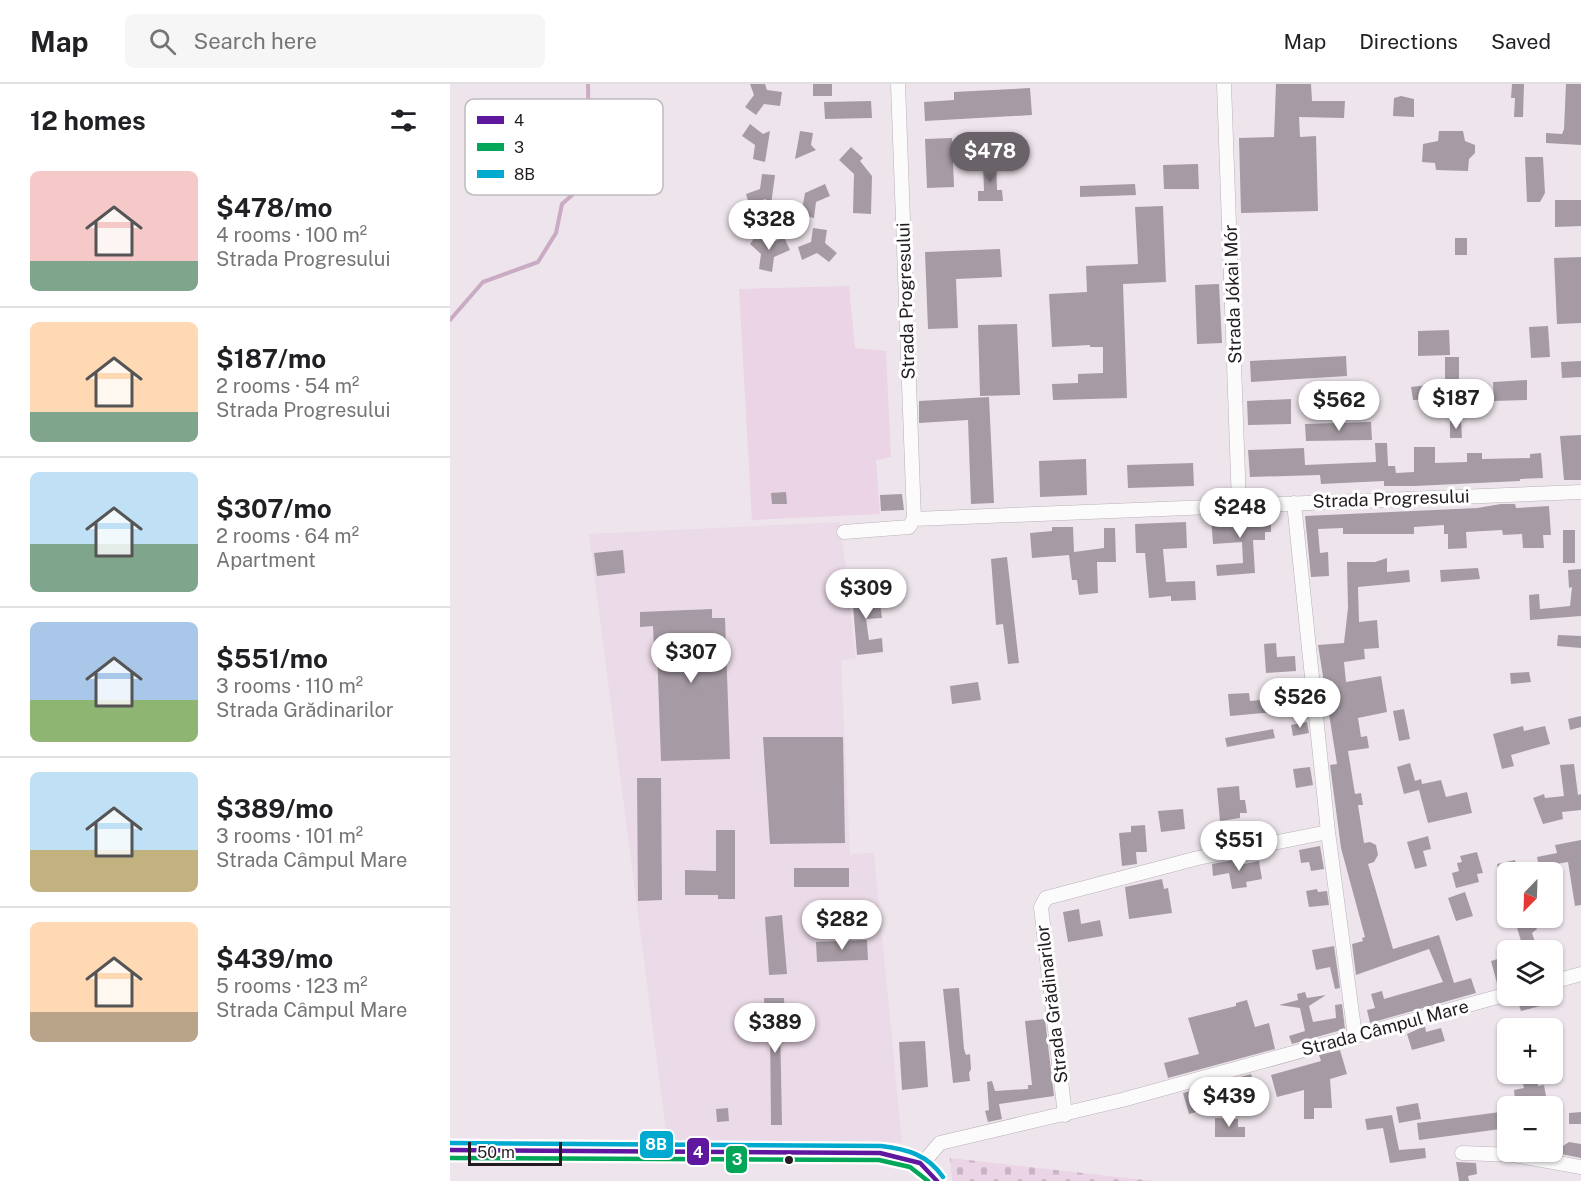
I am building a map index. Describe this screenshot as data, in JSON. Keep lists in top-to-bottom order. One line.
{"streets":{"street":["Strada Jókai Mór","Strada Progresului","Strada Grădinarilor","Strada Câmpul Mare"]},"crossings":[["Strada Jókai Mór","Strada Progresului"],["Strada Grădinarilor","Strada Câmpul Mare"]],"lines":["transit line 8B","transit line 4","transit line 3"],"legend":["4","3","8B"],"scale_bar":"50 m","north":"bottom left","page":{"header":"Map","search":"Search here","nav":["Map","Directions","Saved"],"heading":"12 homes","price":["$478","$328","$187","$562","$248","$309","$307","$526","$551","$282","$389","$439"],"list":[{"name":"$478/mo","note":"4 rooms · 100 m² · Strada Progresului"},{"name":"$187/mo","note":"2 rooms · 54 m² · Strada Progresului"},{"name":"$307/mo","note":"2 rooms · 64 m² · Apartment"},{"name":"$551/mo","note":"3 rooms · 110 m² · Strada Grădinarilor"},{"name":"$389/mo","note":"3 rooms · 101 m² · Strada Câmpul Mare"},{"name":"$439/mo","note":"5 rooms · 123 m² · Strada Câmpul Mare"}],"map_buttons":["+","−"],"scale":"50 m"}}
